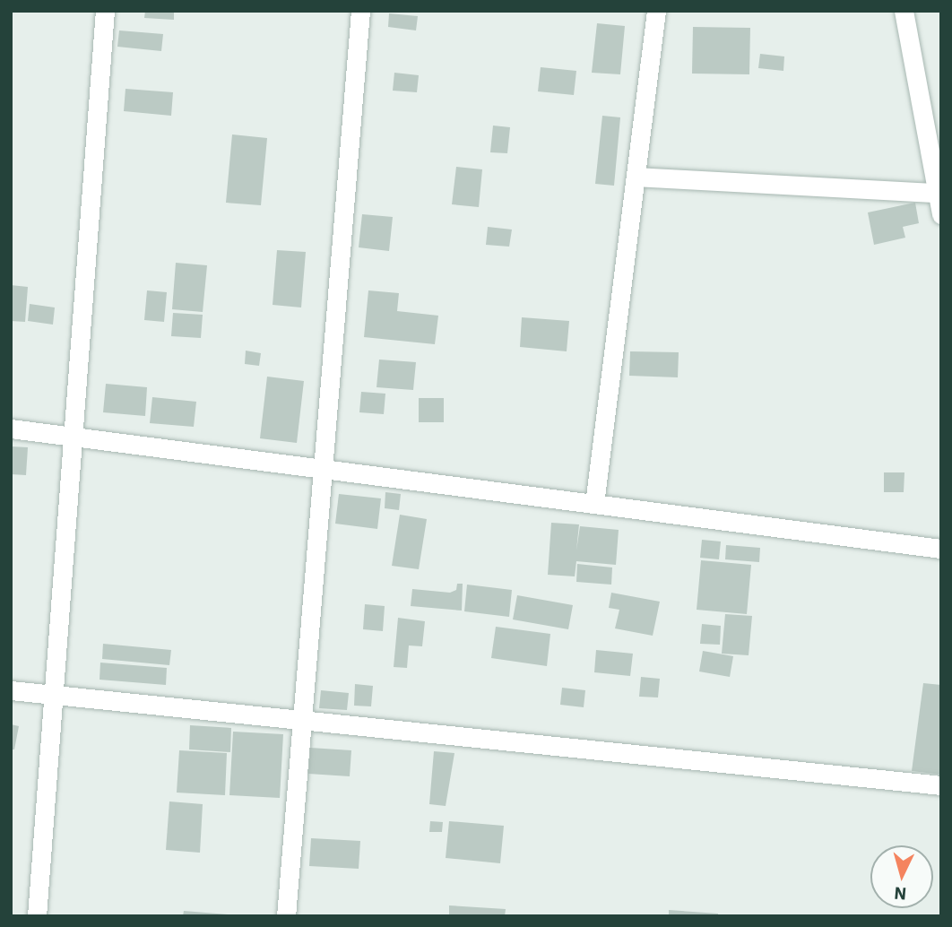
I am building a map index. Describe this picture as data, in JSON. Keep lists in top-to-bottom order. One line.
{"north":"bottom"}
